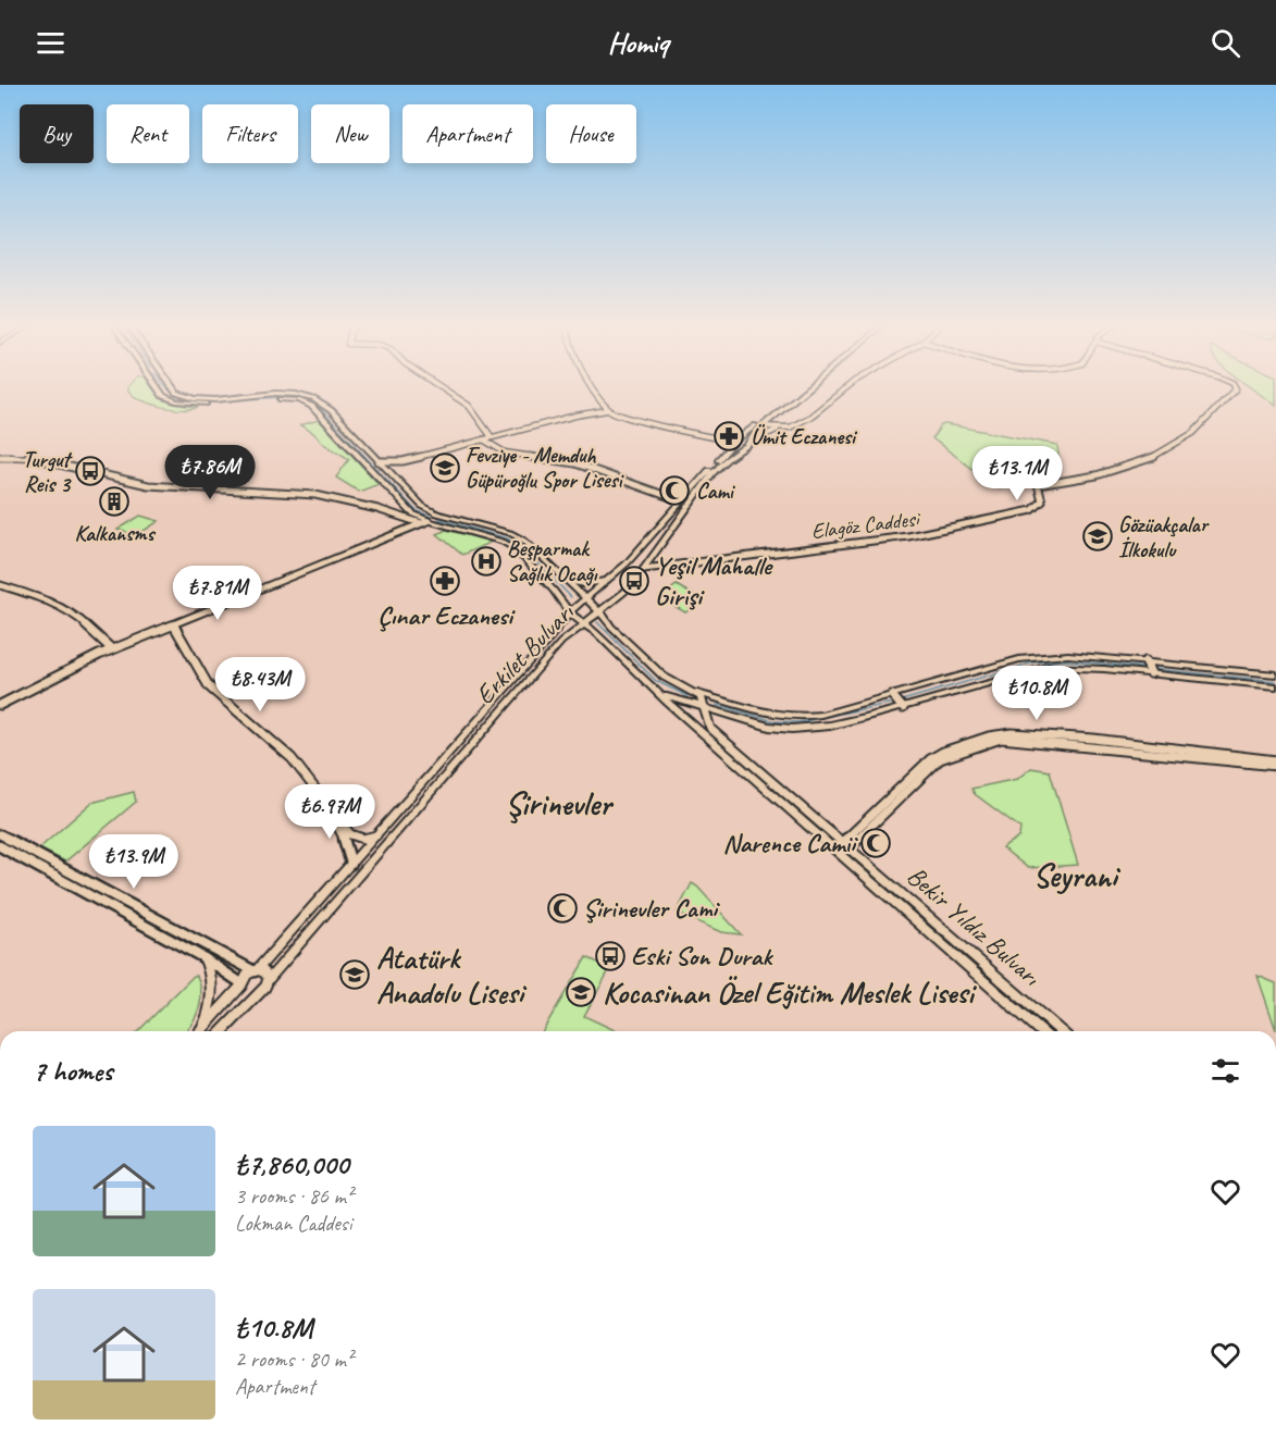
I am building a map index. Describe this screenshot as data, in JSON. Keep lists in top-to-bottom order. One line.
{"streets":{"main road":["Erkilet Bulvarı","Bekir Yıldız Bulvarı"],"street":["Elagöz Caddesi"]},"crossings":[["Elagöz Caddesi","Erkilet Bulvarı"],["Erkilet Bulvarı","Bekir Yıldız Bulvarı"]],"districts":["Şirinevler","Seyrani"],"places":{"pharmacy":["Ümit Eczanesi","Çınar Eczanesi"],"school or university":["Fevziye - Memduh Güpüroğlu Spor Lisesi","Gözüakçalar İlkokulu","Atatürk Anadolu Lisesi","Kocasinan Özel Eğitim Meslek Lisesi"],"bus stop":["Turgut Reis 3","Yeşil Mahalle Girişi","Eski Son Durak"],"mosque":["Cami","Narence Camii","Şirinevler Cami"],"building":["Kalkansms"],"hospital":["Beşparmak Sağlık Ocağı"]},"page":{"header":"Homiq","chip":["Buy","Rent","Filters","New","Apartment","House"],"price":["₺7.86M","₺13.1M","₺7.81M","₺8.43M","₺10.8M","₺6.97M","₺13.9M"],"heading":"7 homes","list":[{"name":"₺7,860,000","note":"3 rooms · 86 m² · Lokman Caddesi"},{"name":"₺10.8M","note":"2 rooms · 80 m² · Apartment"}]}}
